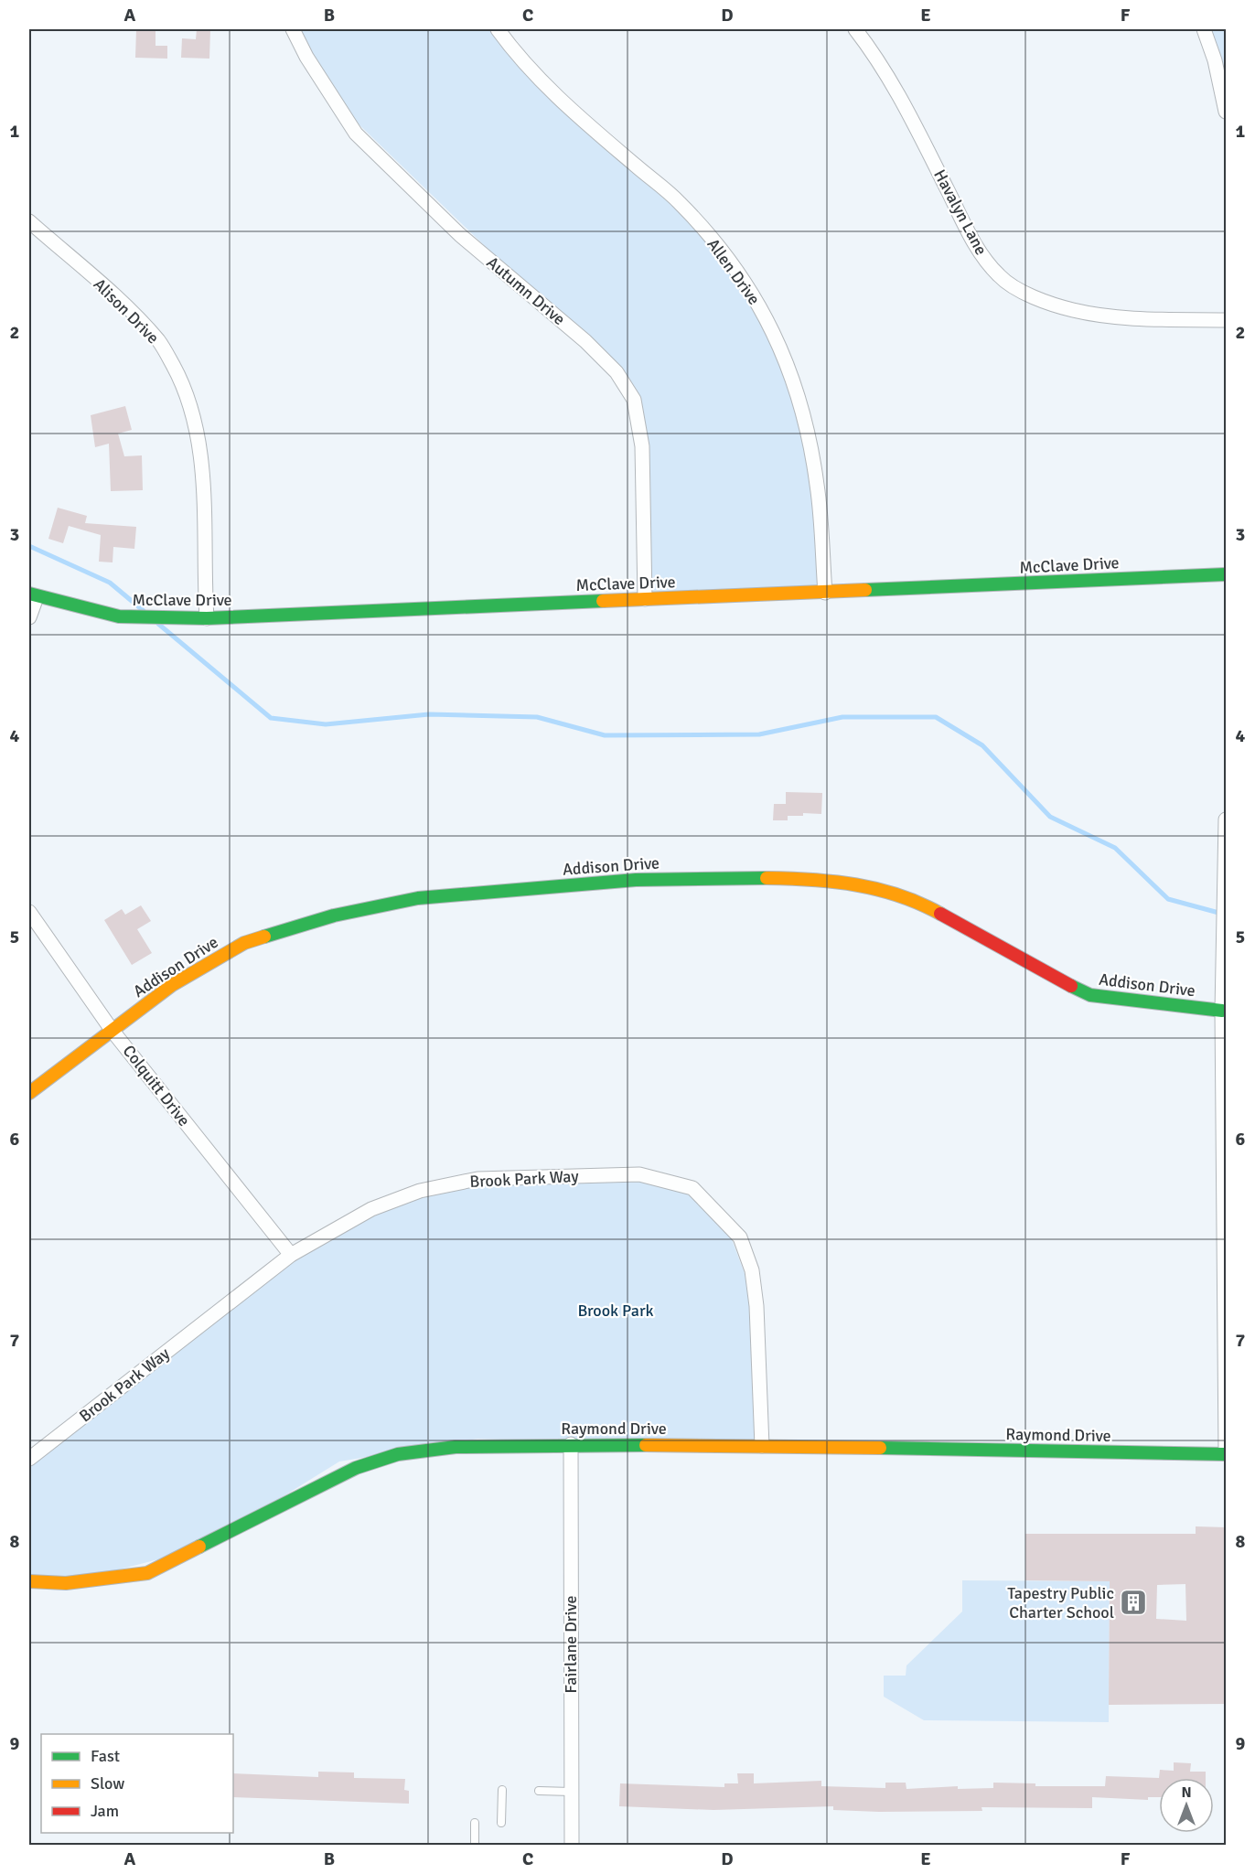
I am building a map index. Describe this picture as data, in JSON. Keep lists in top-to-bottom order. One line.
{"streets":{"street":["Havalyn Lane","Allen Drive","Autumn Drive","Alison Drive","McClave Drive","Addison Drive","Colquitt Drive","Brook Park Way","Raymond Drive","Fairlane Drive"]},"crossings":[["Allen Drive","McClave Drive"],["Autumn Drive","McClave Drive"],["Alison Drive","McClave Drive"],["Addison Drive","Colquitt Drive"],["Colquitt Drive","Brook Park Way"],["Brook Park Way","Raymond Drive"],["Raymond Drive","Fairlane Drive"]],"parks":["Brook Park"],"places":{"building":["Tapestry Public Charter School"]},"legend":["Fast","Slow","Jam"],"north":"top","grid":{"columns":["A","B","C","D","E","F"],"rows":["1","2","3","4","5","6","7","8","9"]}}
